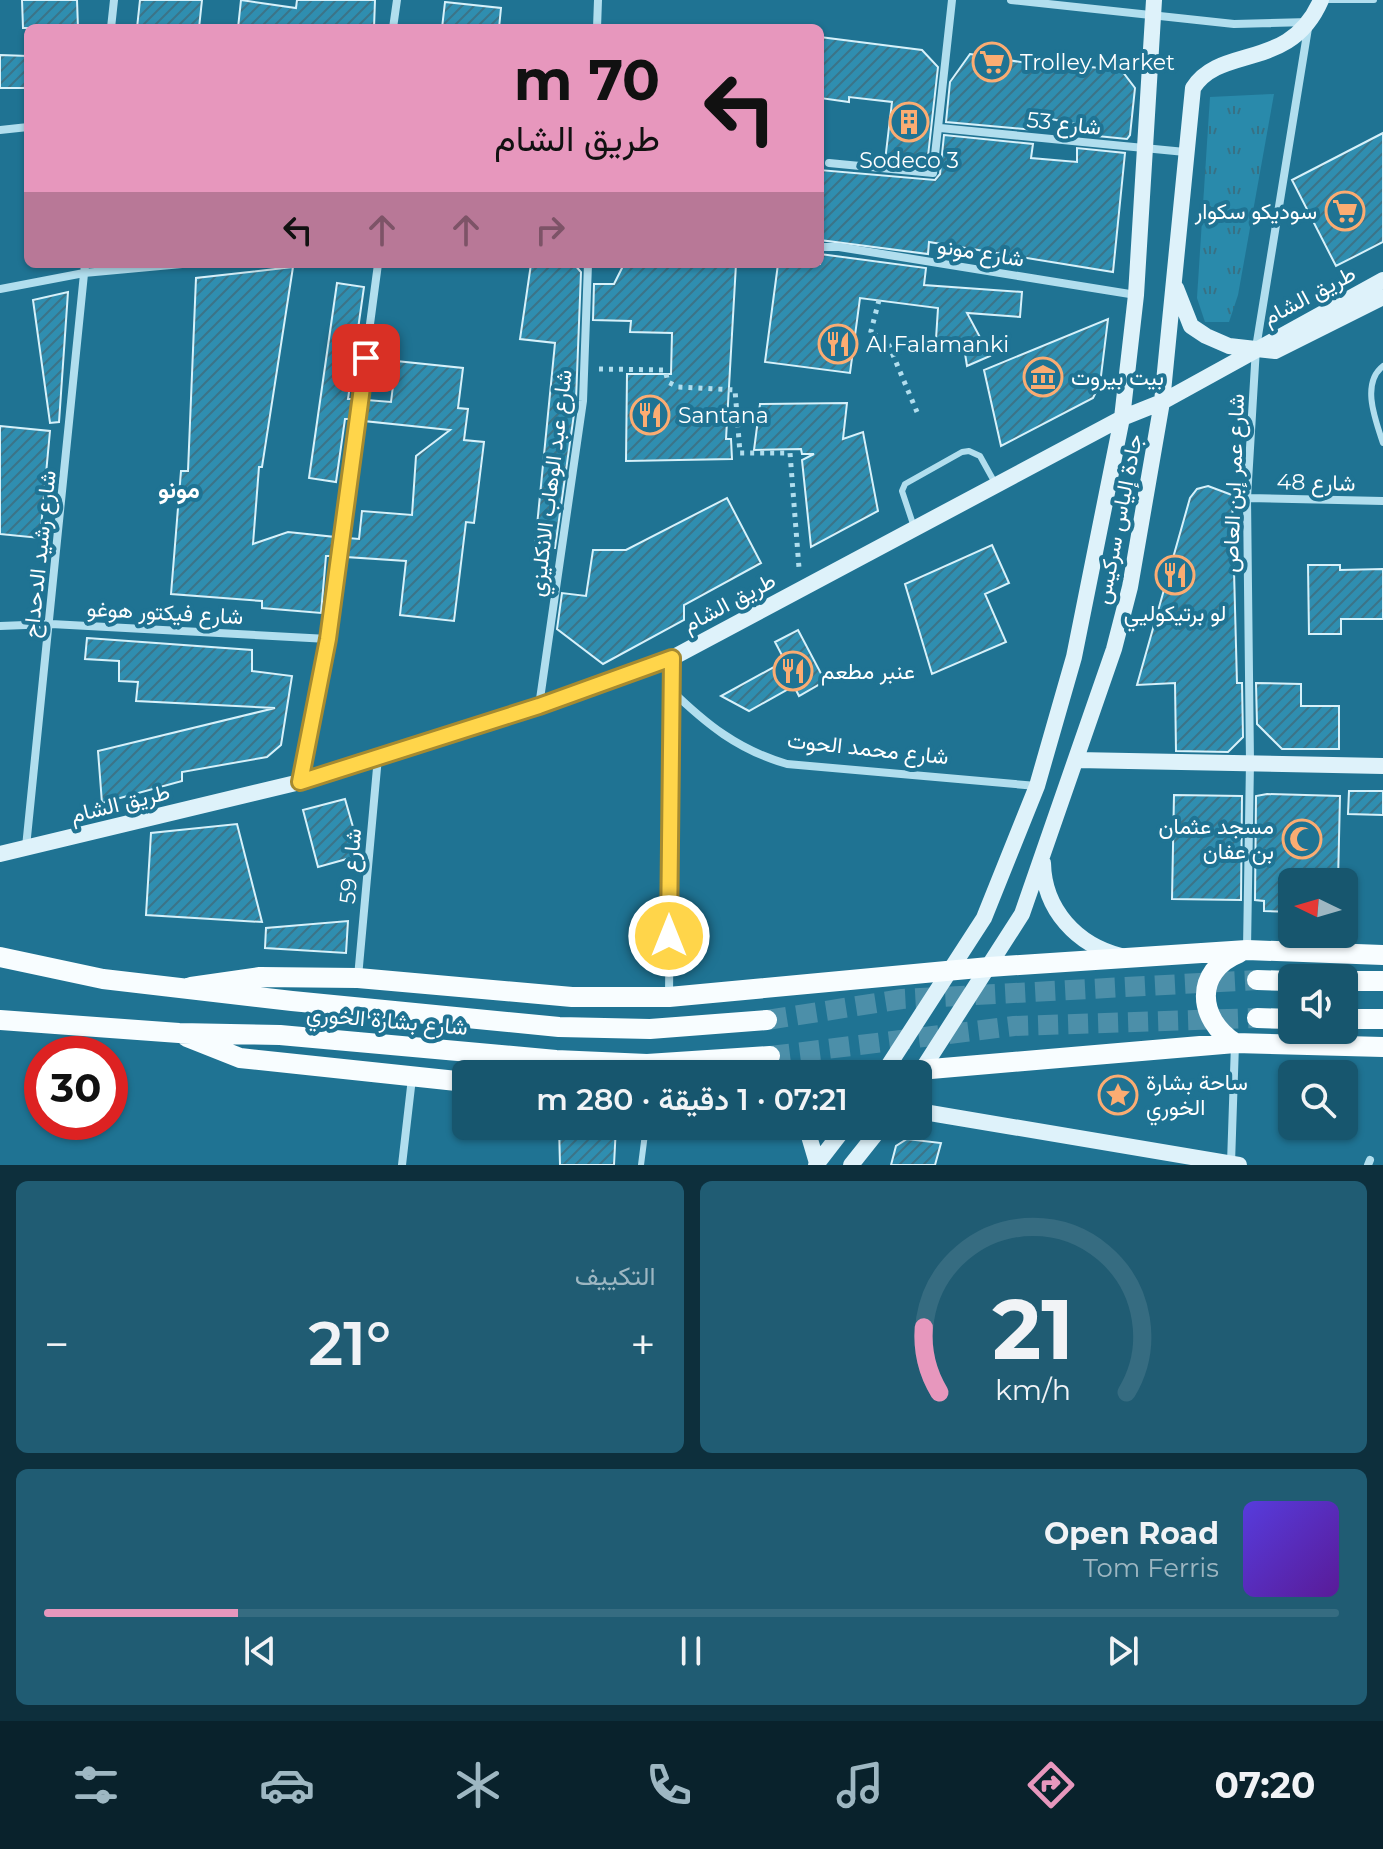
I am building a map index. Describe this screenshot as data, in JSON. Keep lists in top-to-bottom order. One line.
{"streets":{"main road":["طريق الشام","جادة إلياس سركيس","شارع بشارة الخوري"],"street":["شارع 53","شارع مونو","شارع 48","شارع عبد الوهاب الانكليزي","شارع عمر إبن العاص","شارع رشيد الدحداح","شارع فيكتور هوغو","شارع محمد الحوت","شارع 59"]},"crossings":[["شارع 53","جادة إلياس سركيس"],["شارع مونو","جادة إلياس سركيس"],["طريق الشام","شارع عبد الوهاب الانكليزي"],["طريق الشام","شارع عمر إبن العاص"],["طريق الشام","جادة إلياس سركيس"],["طريق الشام","شارع رشيد الدحداح"],["طريق الشام","شارع 59"],["شارع 48","شارع عمر إبن العاص"],["شارع عمر إبن العاص","جادة إلياس سركيس"],["جادة إلياس سركيس","شارع محمد الحوت"],["شارع رشيد الدحداح","شارع فيكتور هوغو"]],"districts":["مونو"],"places":{"supermarket":["Trolley Market","سوديكو سكوار"],"building":["Sodeco 3"],"restaurant":["Al Falamanki","Santana","لو برتيكوليي","عنبر مطعم"],"museum":["بيت بيروت"],"mosque":["مسجد عثمان بن عفان"],"place":["ساحة بشارة الخوري"]},"north":"left","page":{"turn":["70 m","طريق الشام"],"limit":"30","trip":"07:21 · 1 دقيقة · 280 m","tile":"التكييف","heat":["−","21°","+"],"song":["Open Road","Tom Ferris"],"tabs":"07:20","gauge":["21","km/h"]}}
